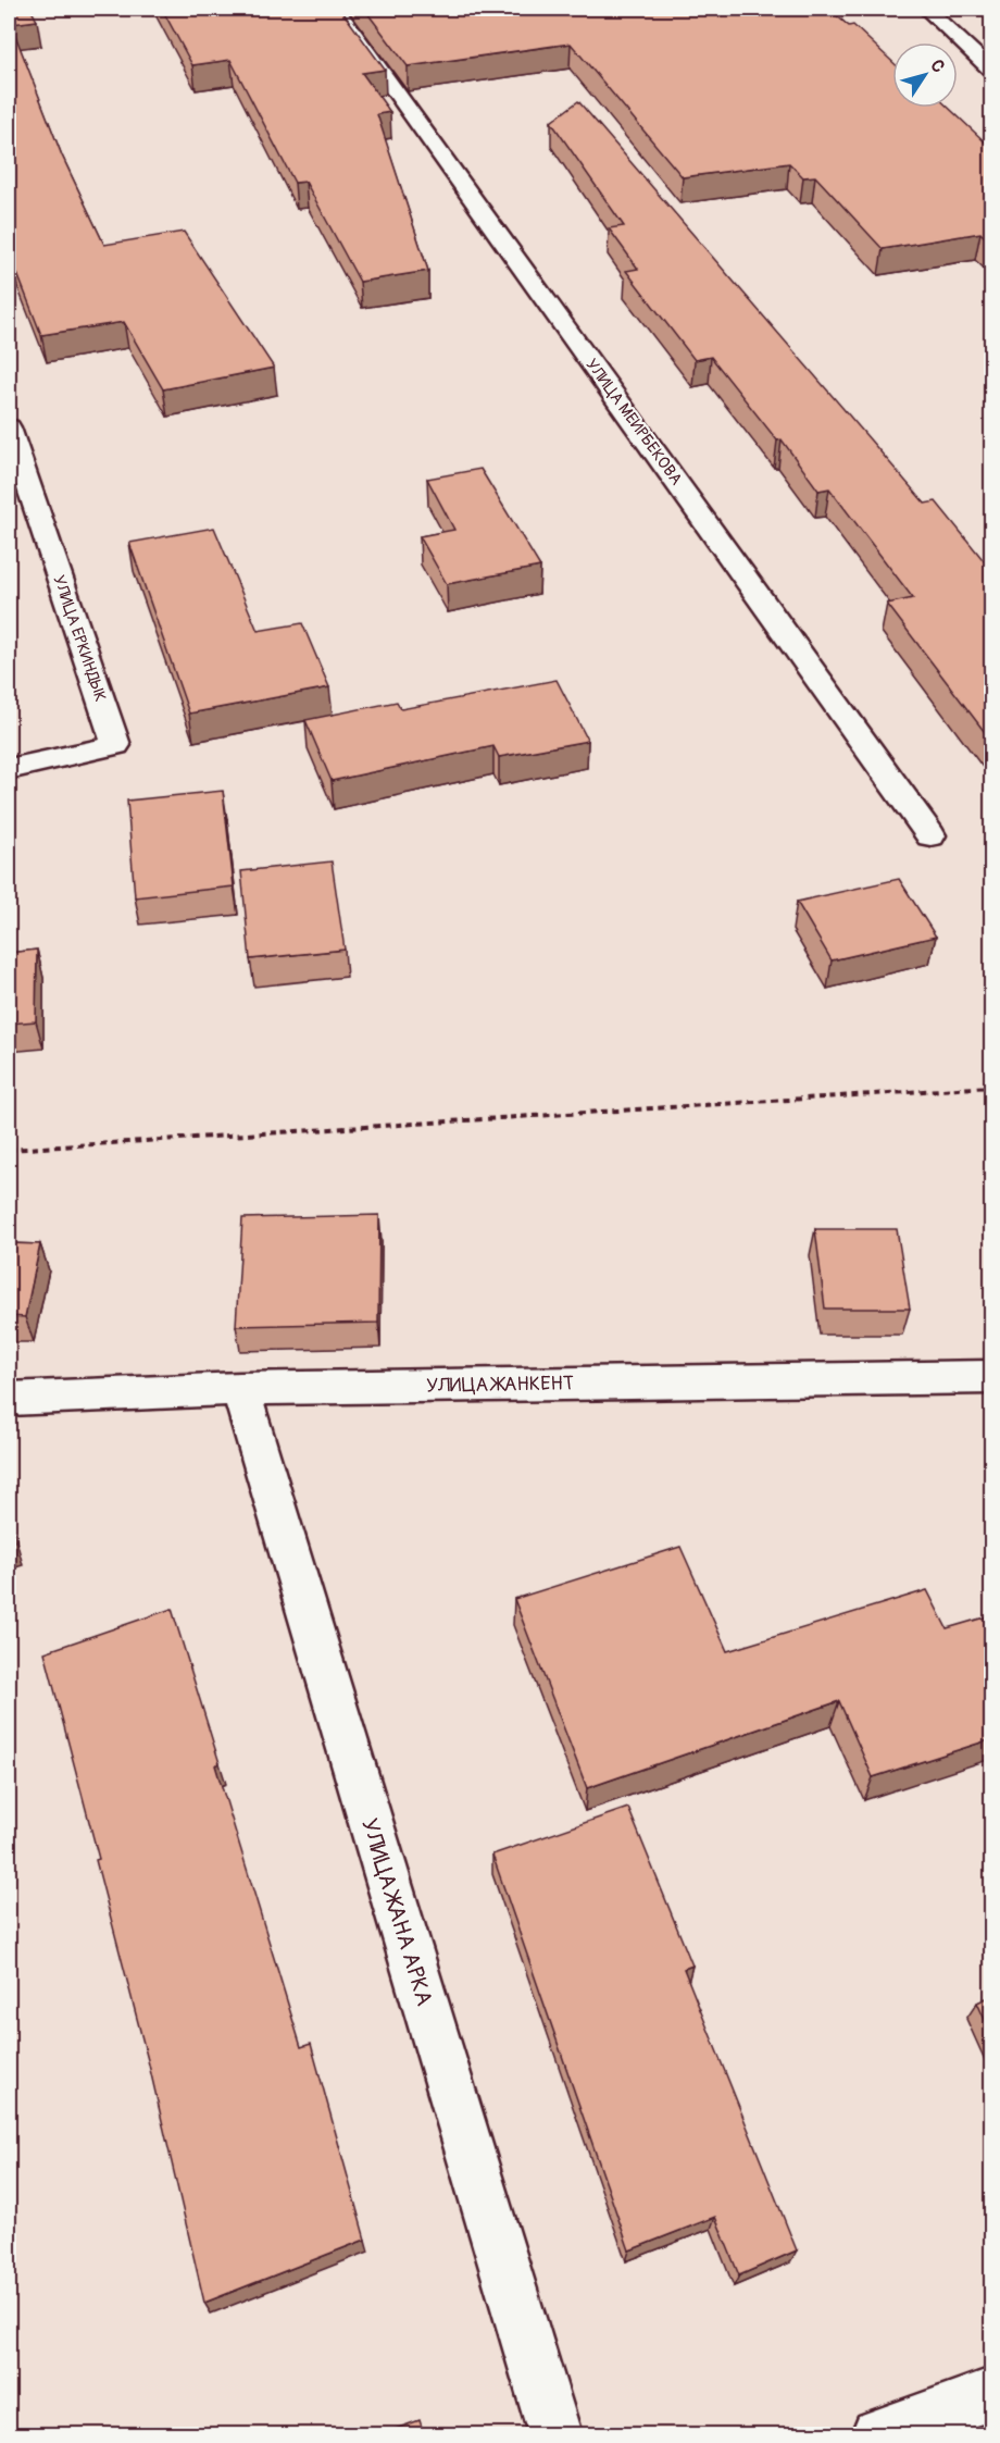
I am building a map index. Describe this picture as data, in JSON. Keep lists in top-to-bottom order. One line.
{"streets":{"street":["УЛИЦА МЕИРБЕКОВА","УЛИЦА ЕРКИНДЫК","УЛИЦА ЖАНКЕНТ","УЛИЦА ЖАНА АРКА"]},"crossings":[["УЛИЦА ЖАНКЕНТ","УЛИЦА ЖАНА АРКА"]],"north":"top right"}
